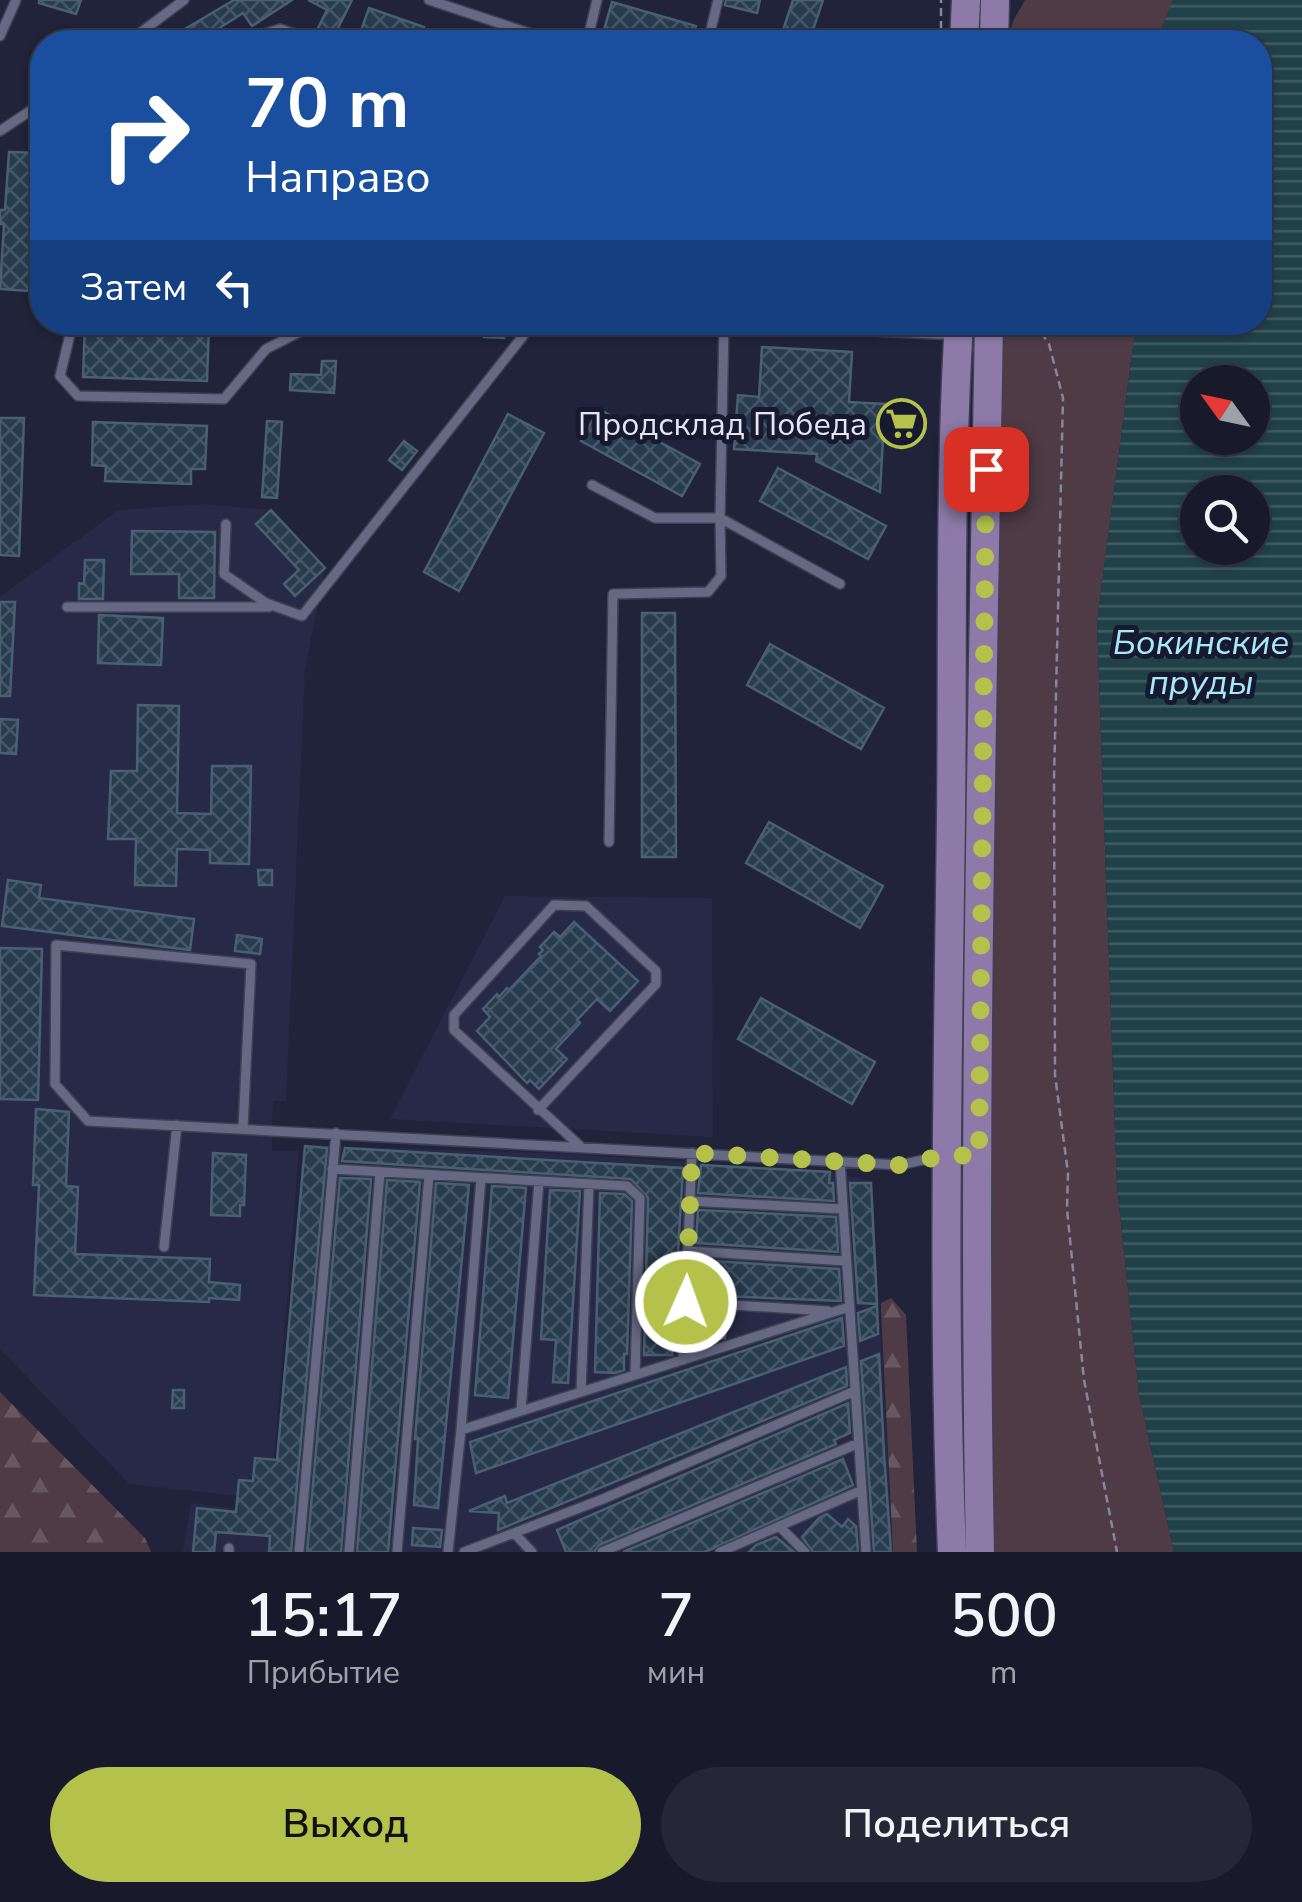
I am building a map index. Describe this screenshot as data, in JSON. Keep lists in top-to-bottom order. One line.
{"water":["Бокинские пруды"],"places":{"supermarket":["Продсклад Победа"]},"north":"top left","page":{"turn":["70 m","Направо"],"then":"Затем","eta":["15:17","Прибытие","7","мин","500","m"],"buttons":["Выход","Поделиться"]}}
